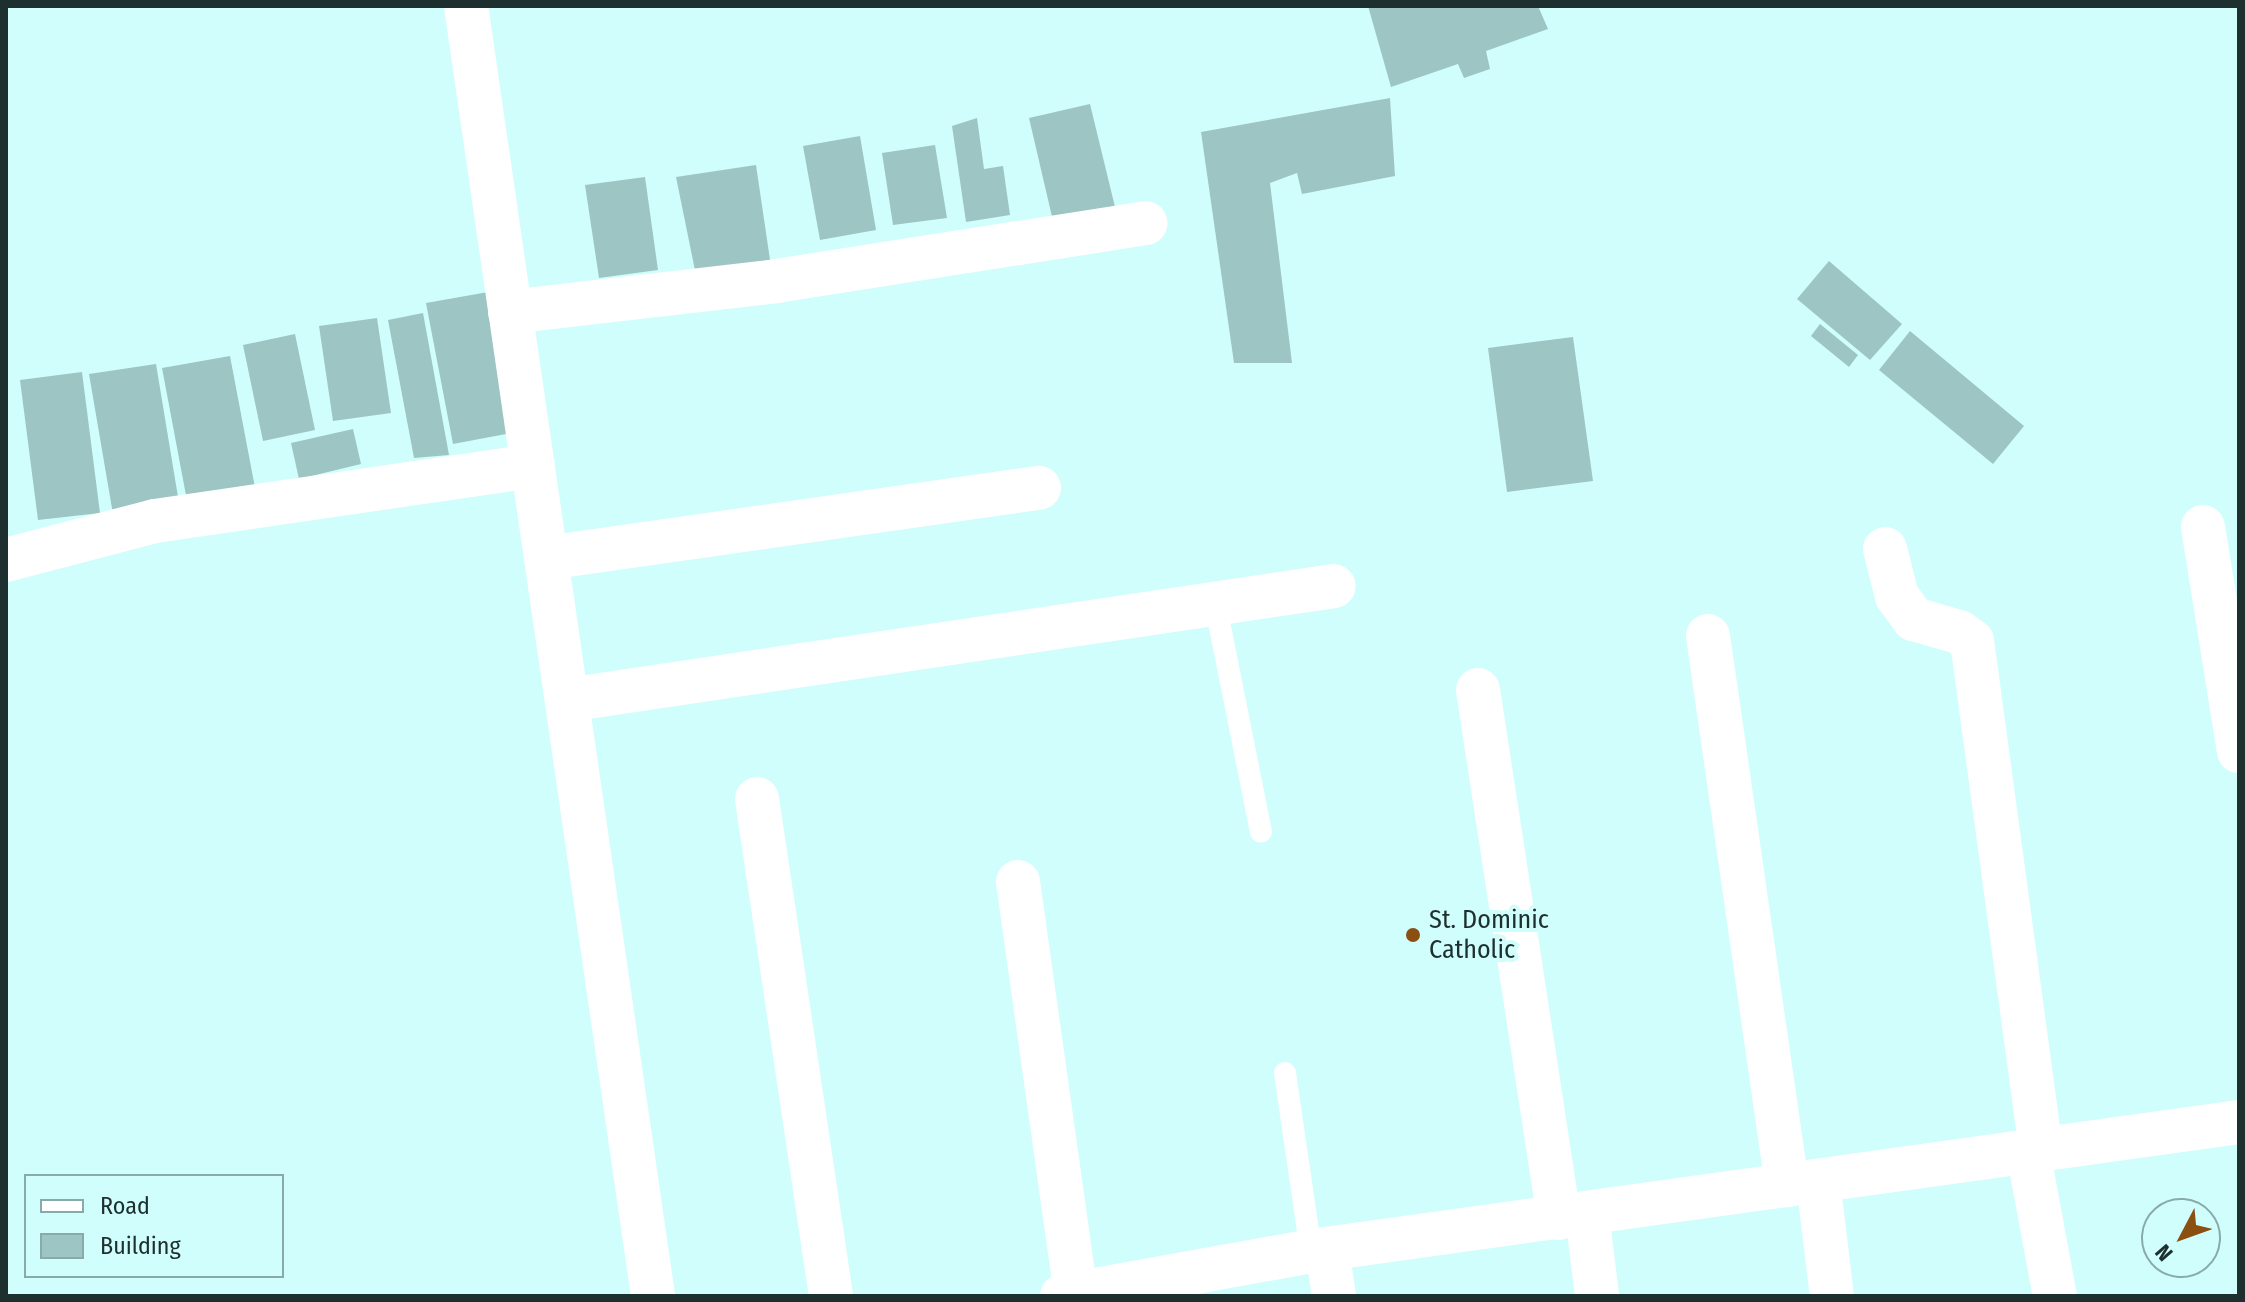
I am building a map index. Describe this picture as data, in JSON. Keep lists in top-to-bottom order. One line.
{"places":["St. Dominic Catholic"],"legend":["Road","Building"],"north":"bottom left"}
